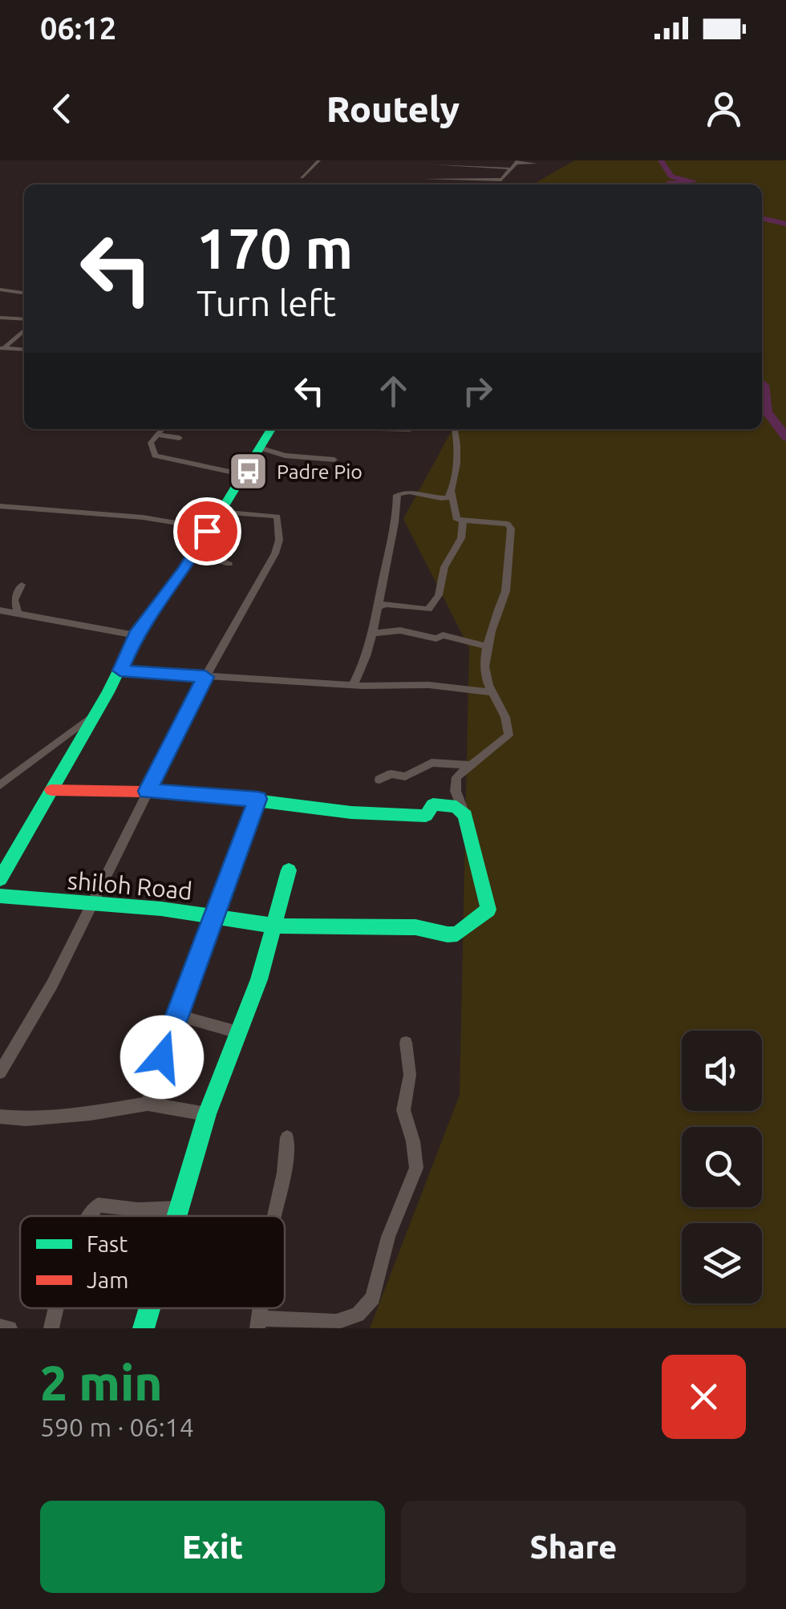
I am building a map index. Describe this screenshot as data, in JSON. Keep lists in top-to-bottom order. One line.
{"streets":{"street":["shiloh Road"]},"places":{"bus stop":["Padre Pio"]},"legend":["Fast","Jam"],"page":{"status":"06:12","header":"Routely","turn":["170 m","Turn left"],"heading":["2 min","590 m · 06:14"],"buttons":["Exit","Share"]}}
